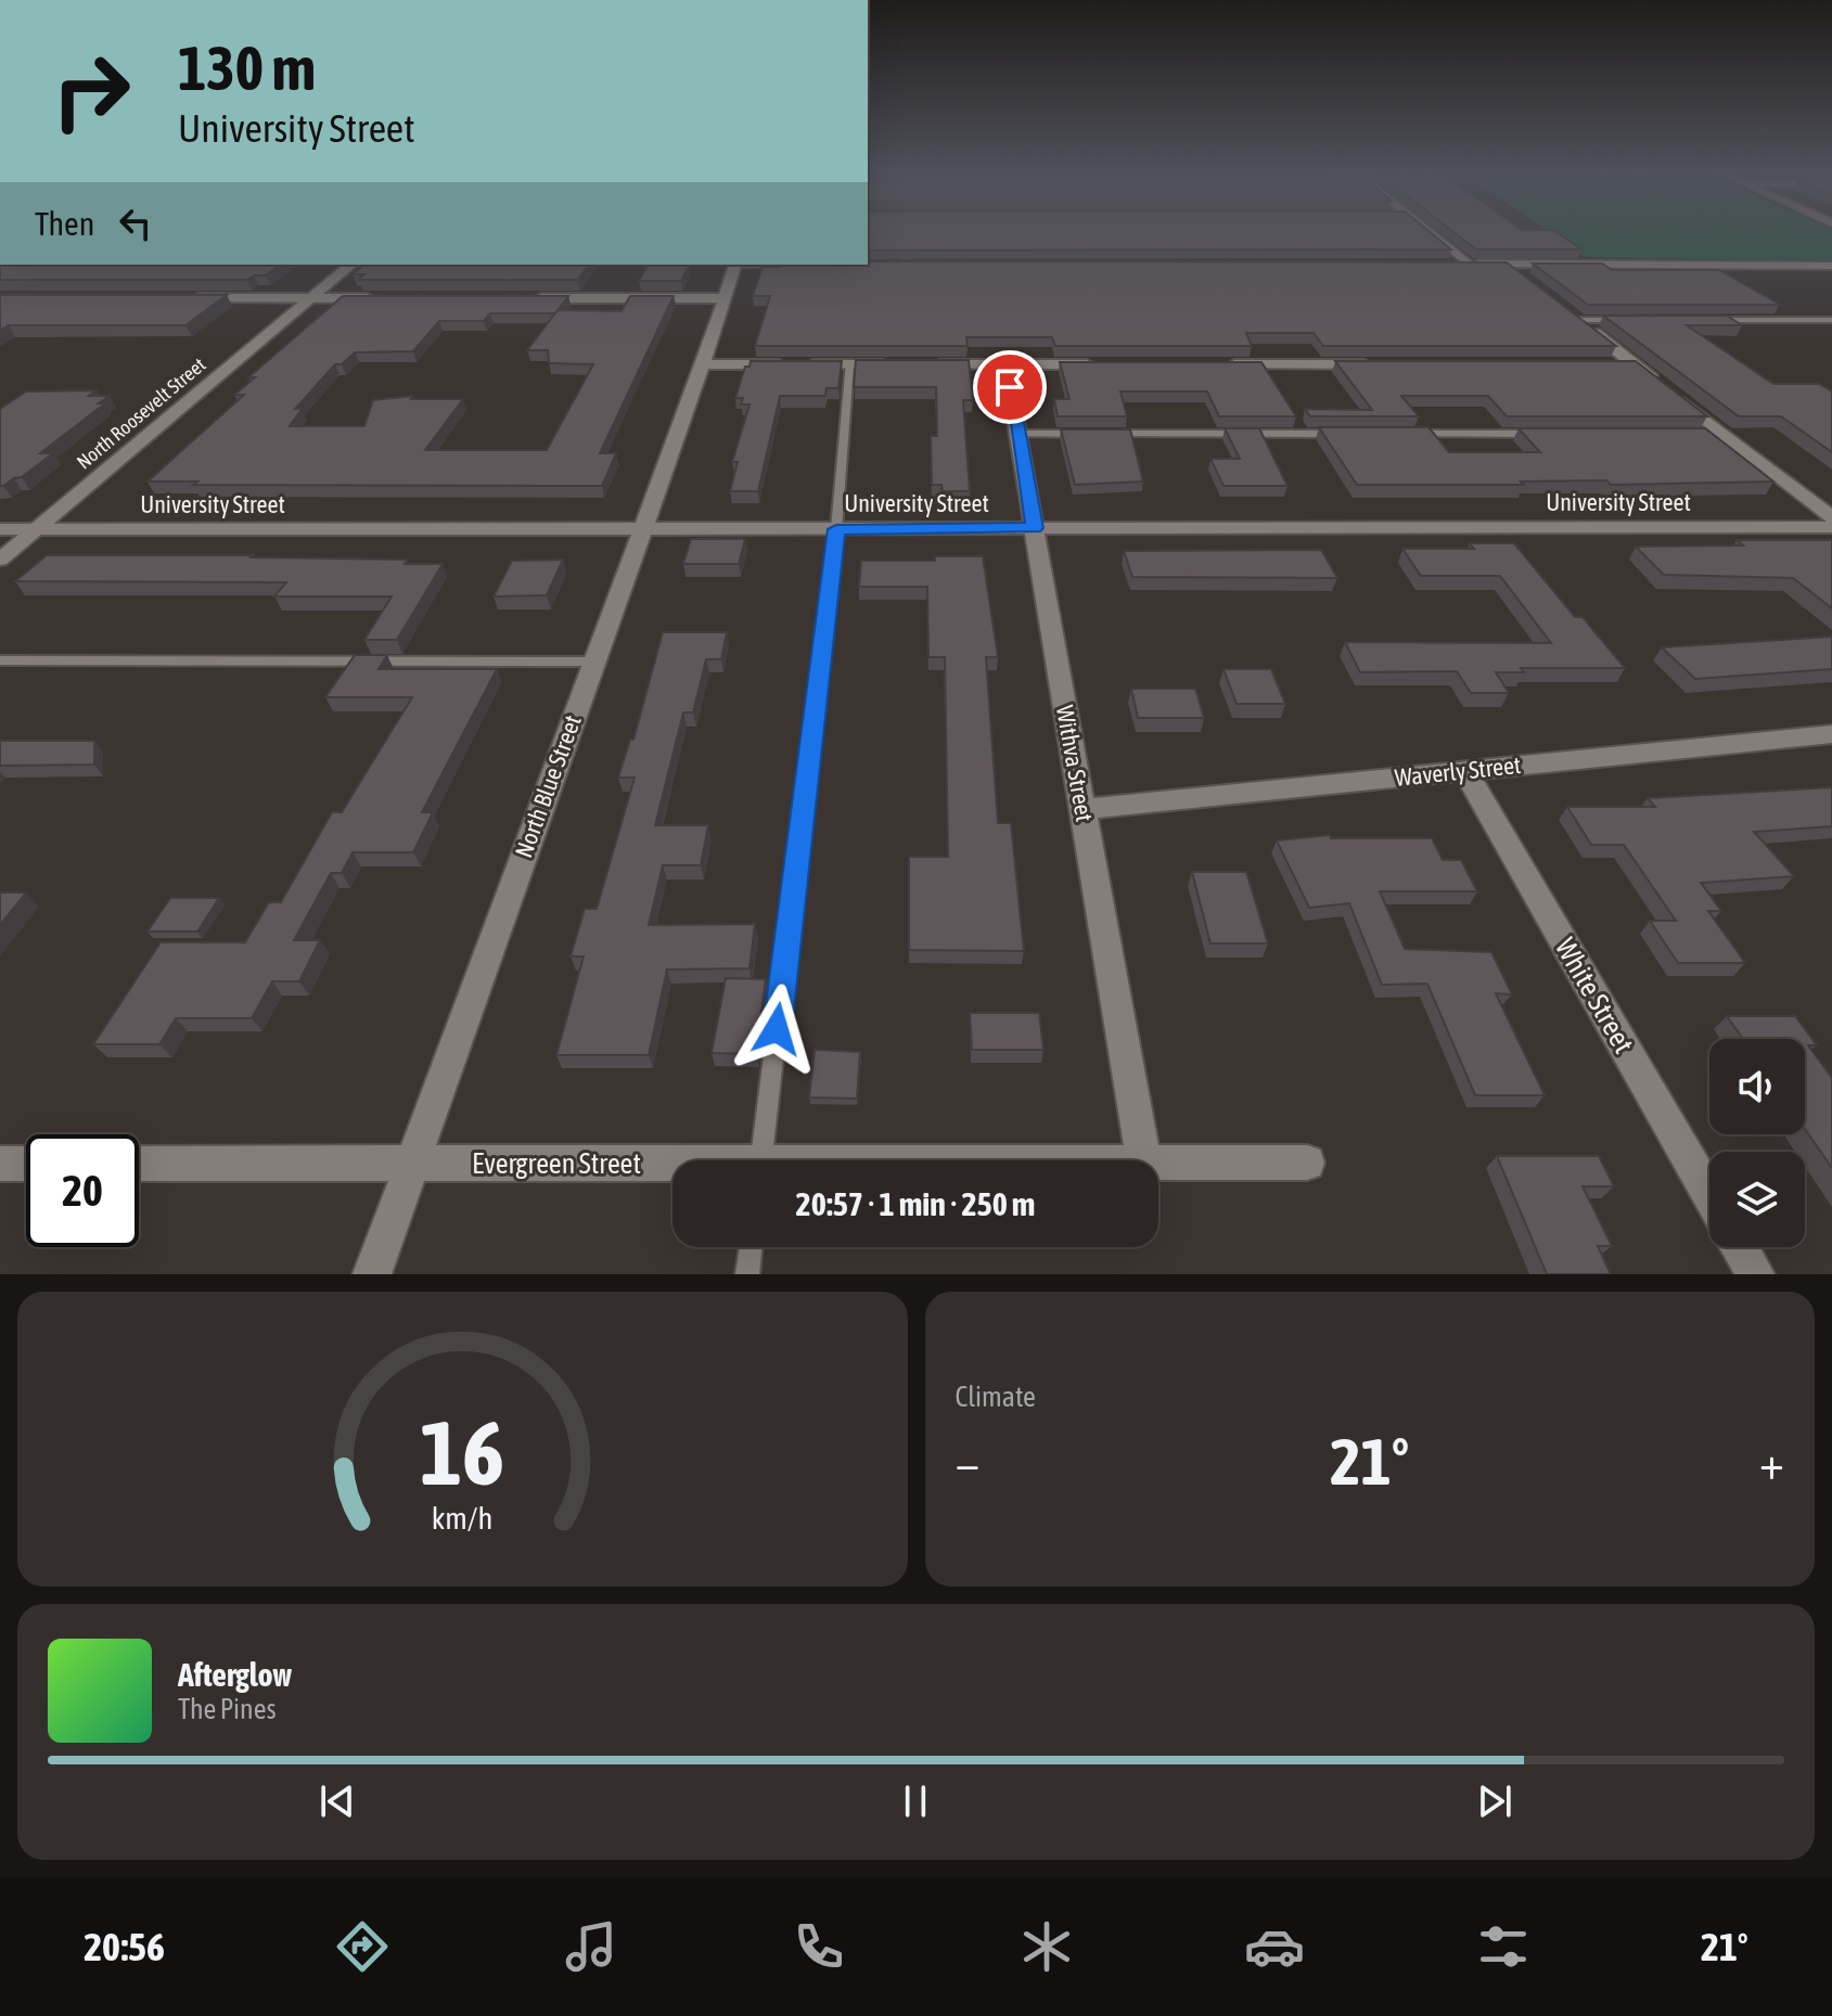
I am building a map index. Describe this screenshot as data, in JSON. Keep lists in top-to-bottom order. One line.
{"streets":{"street":["North Roosevelt Street","University Street","Withva Street","Waverly Street","North Blue Street","White Street","Evergreen Street"]},"crossings":[["North Roosevelt Street","University Street"],["University Street","Withva Street"],["University Street","North Blue Street"],["Withva Street","Waverly Street"],["Waverly Street","White Street"],["North Blue Street","Evergreen Street"]],"page":{"turn":["130 m","University Street"],"then":"Then","limit":"20","trip":"20:57 · 1 min · 250 m","tile":"Climate","heat":["−","21°","+"],"song":["Afterglow","The Pines"],"tabs":["20:56","21°"],"gauge":["16","km/h"]}}
